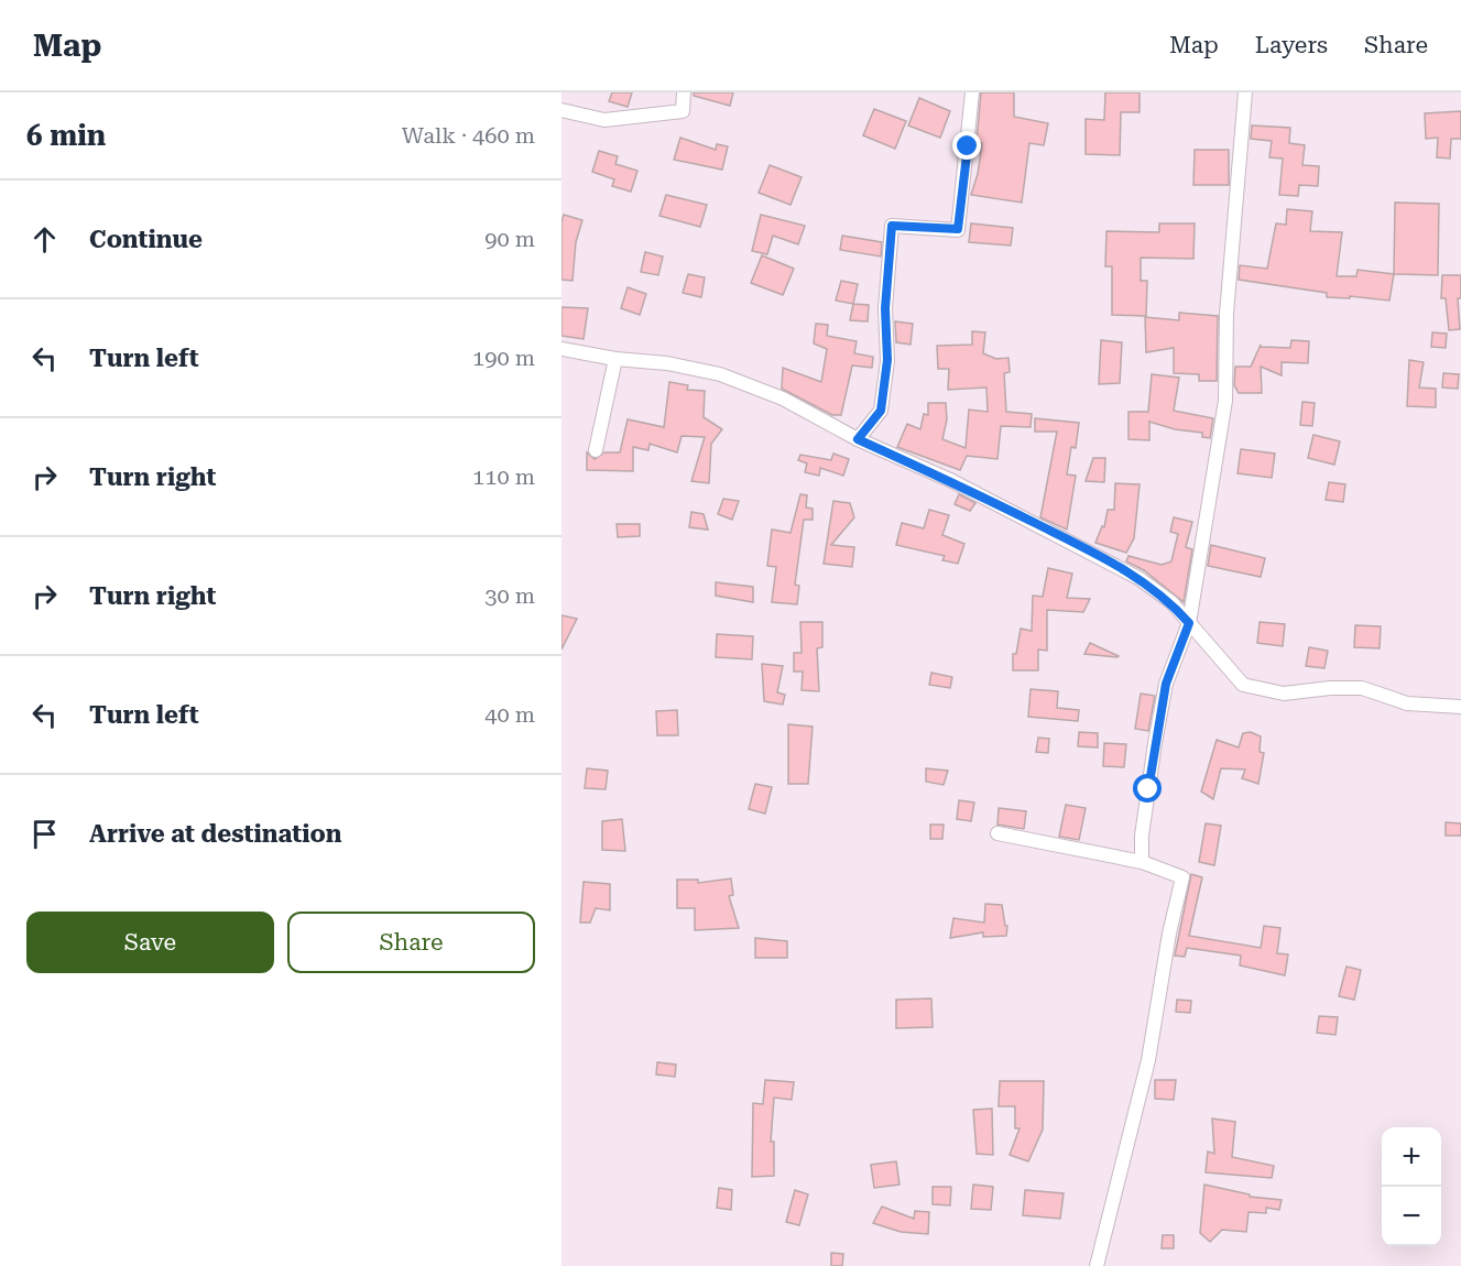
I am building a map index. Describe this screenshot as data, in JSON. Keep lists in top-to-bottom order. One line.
{"page":{"header":"Map","nav":["Map","Layers","Share"],"heading":["6 min","Walk · 460 m"],"list":[["Continue","90 m"],["Turn left","190 m"],["Turn right","110 m"],["Turn right","30 m"],["Turn left","40 m"],"Arrive at destination"],"buttons":["Save","Share"],"map_buttons":["+","−"]}}
